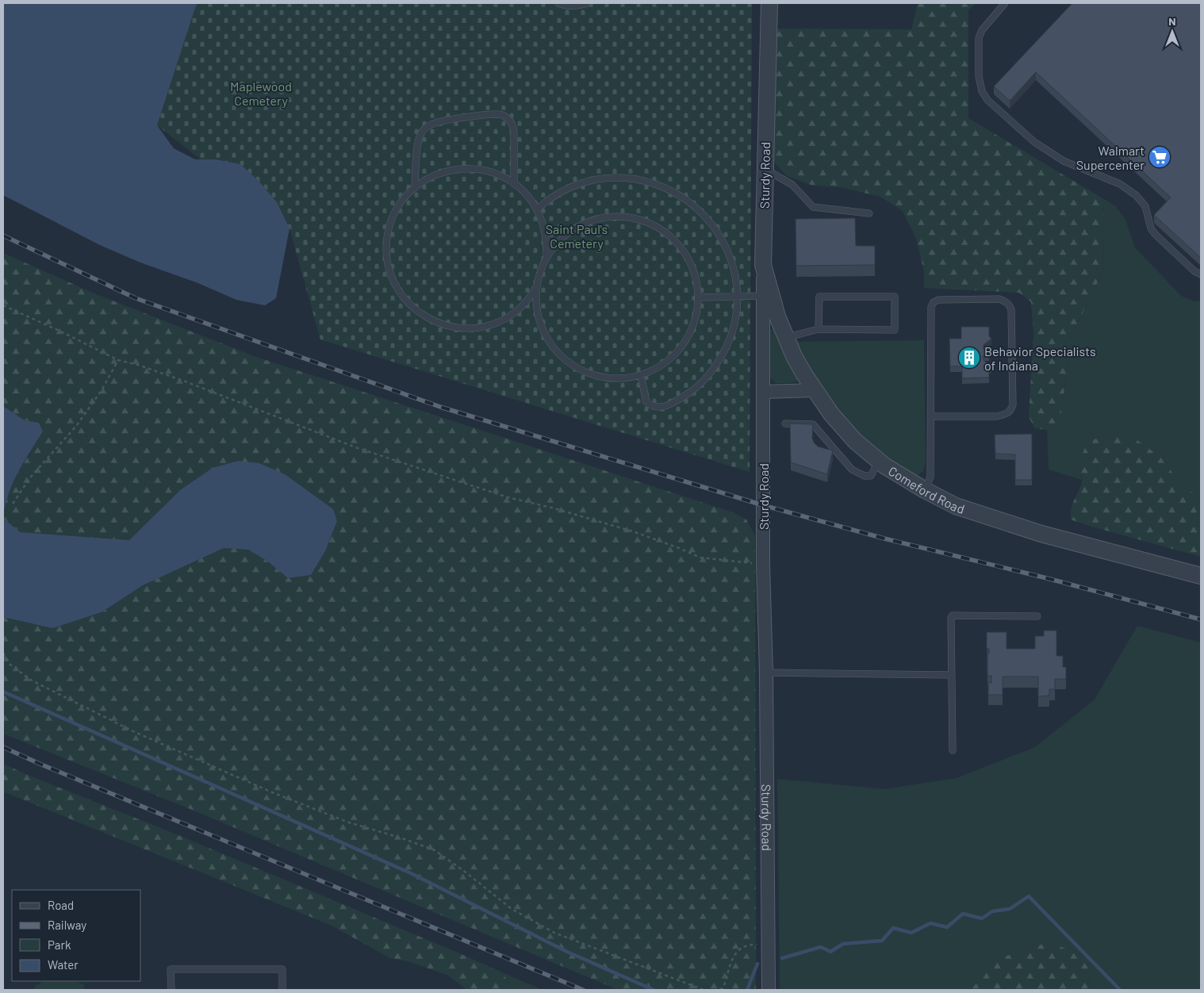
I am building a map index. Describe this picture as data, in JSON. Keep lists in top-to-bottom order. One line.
{"streets":{"street":["Sturdy Road","Comeford Road"]},"crossings":[["Sturdy Road","Comeford Road"]],"parks":["Maplewood Cemetery","Saint Paul's Cemetery"],"places":{"supermarket":["Walmart Supercenter"],"building":["Behavior Specialists of Indiana"]},"legend":["Road","Railway","Park","Water"],"north":"top"}
